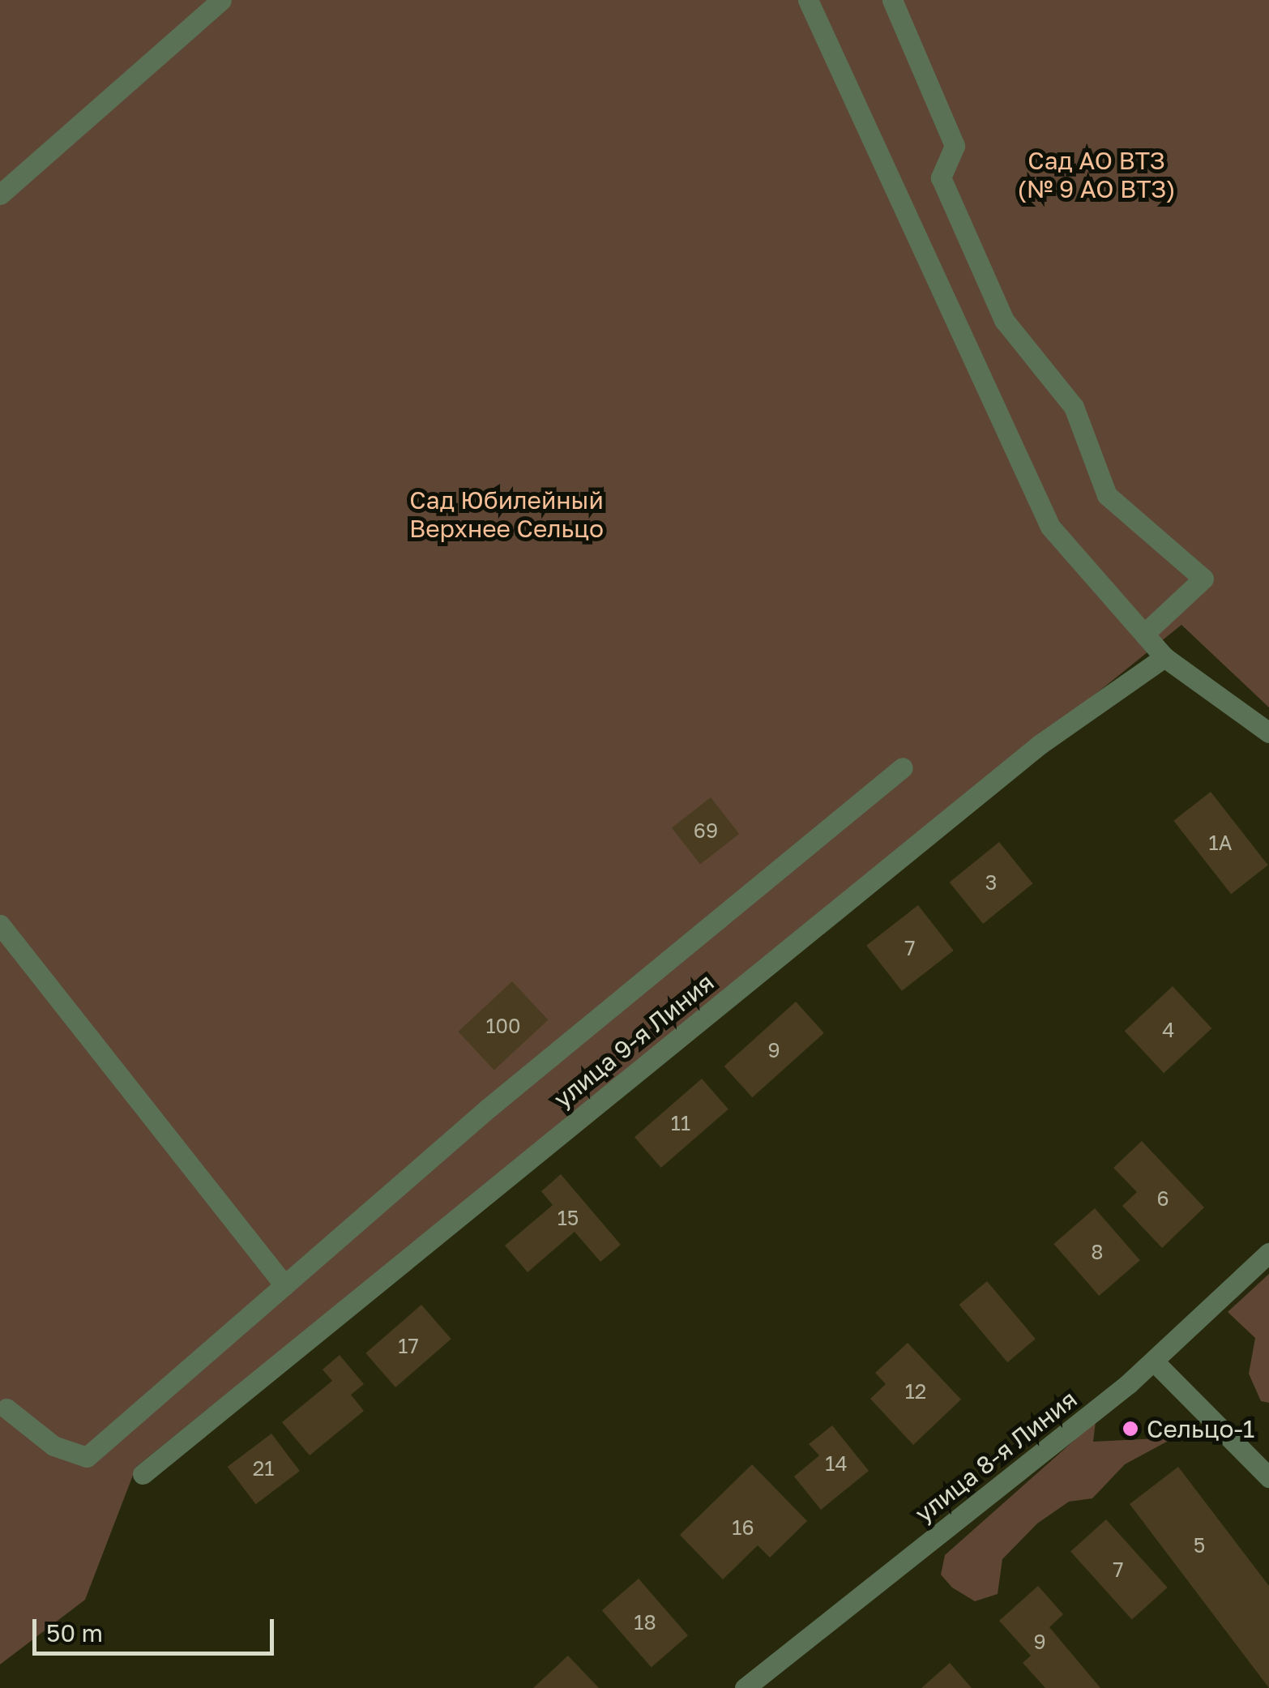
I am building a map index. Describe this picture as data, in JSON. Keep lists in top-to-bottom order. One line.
{"streets":{"street":["улица 9-я Линия","улица 8-я Линия"]},"parks":["Сад АО ВТЗ (№ 9 АО ВТЗ)","Сад Юбилейный Верхнее Сельцо"],"places":["Сельцо-1"],"house_numbers":["69","1А","3","7","100","4","9","11","6","15","8","17","12","14","21","16","5","7","18","9"],"scale_bar":"50 m"}
